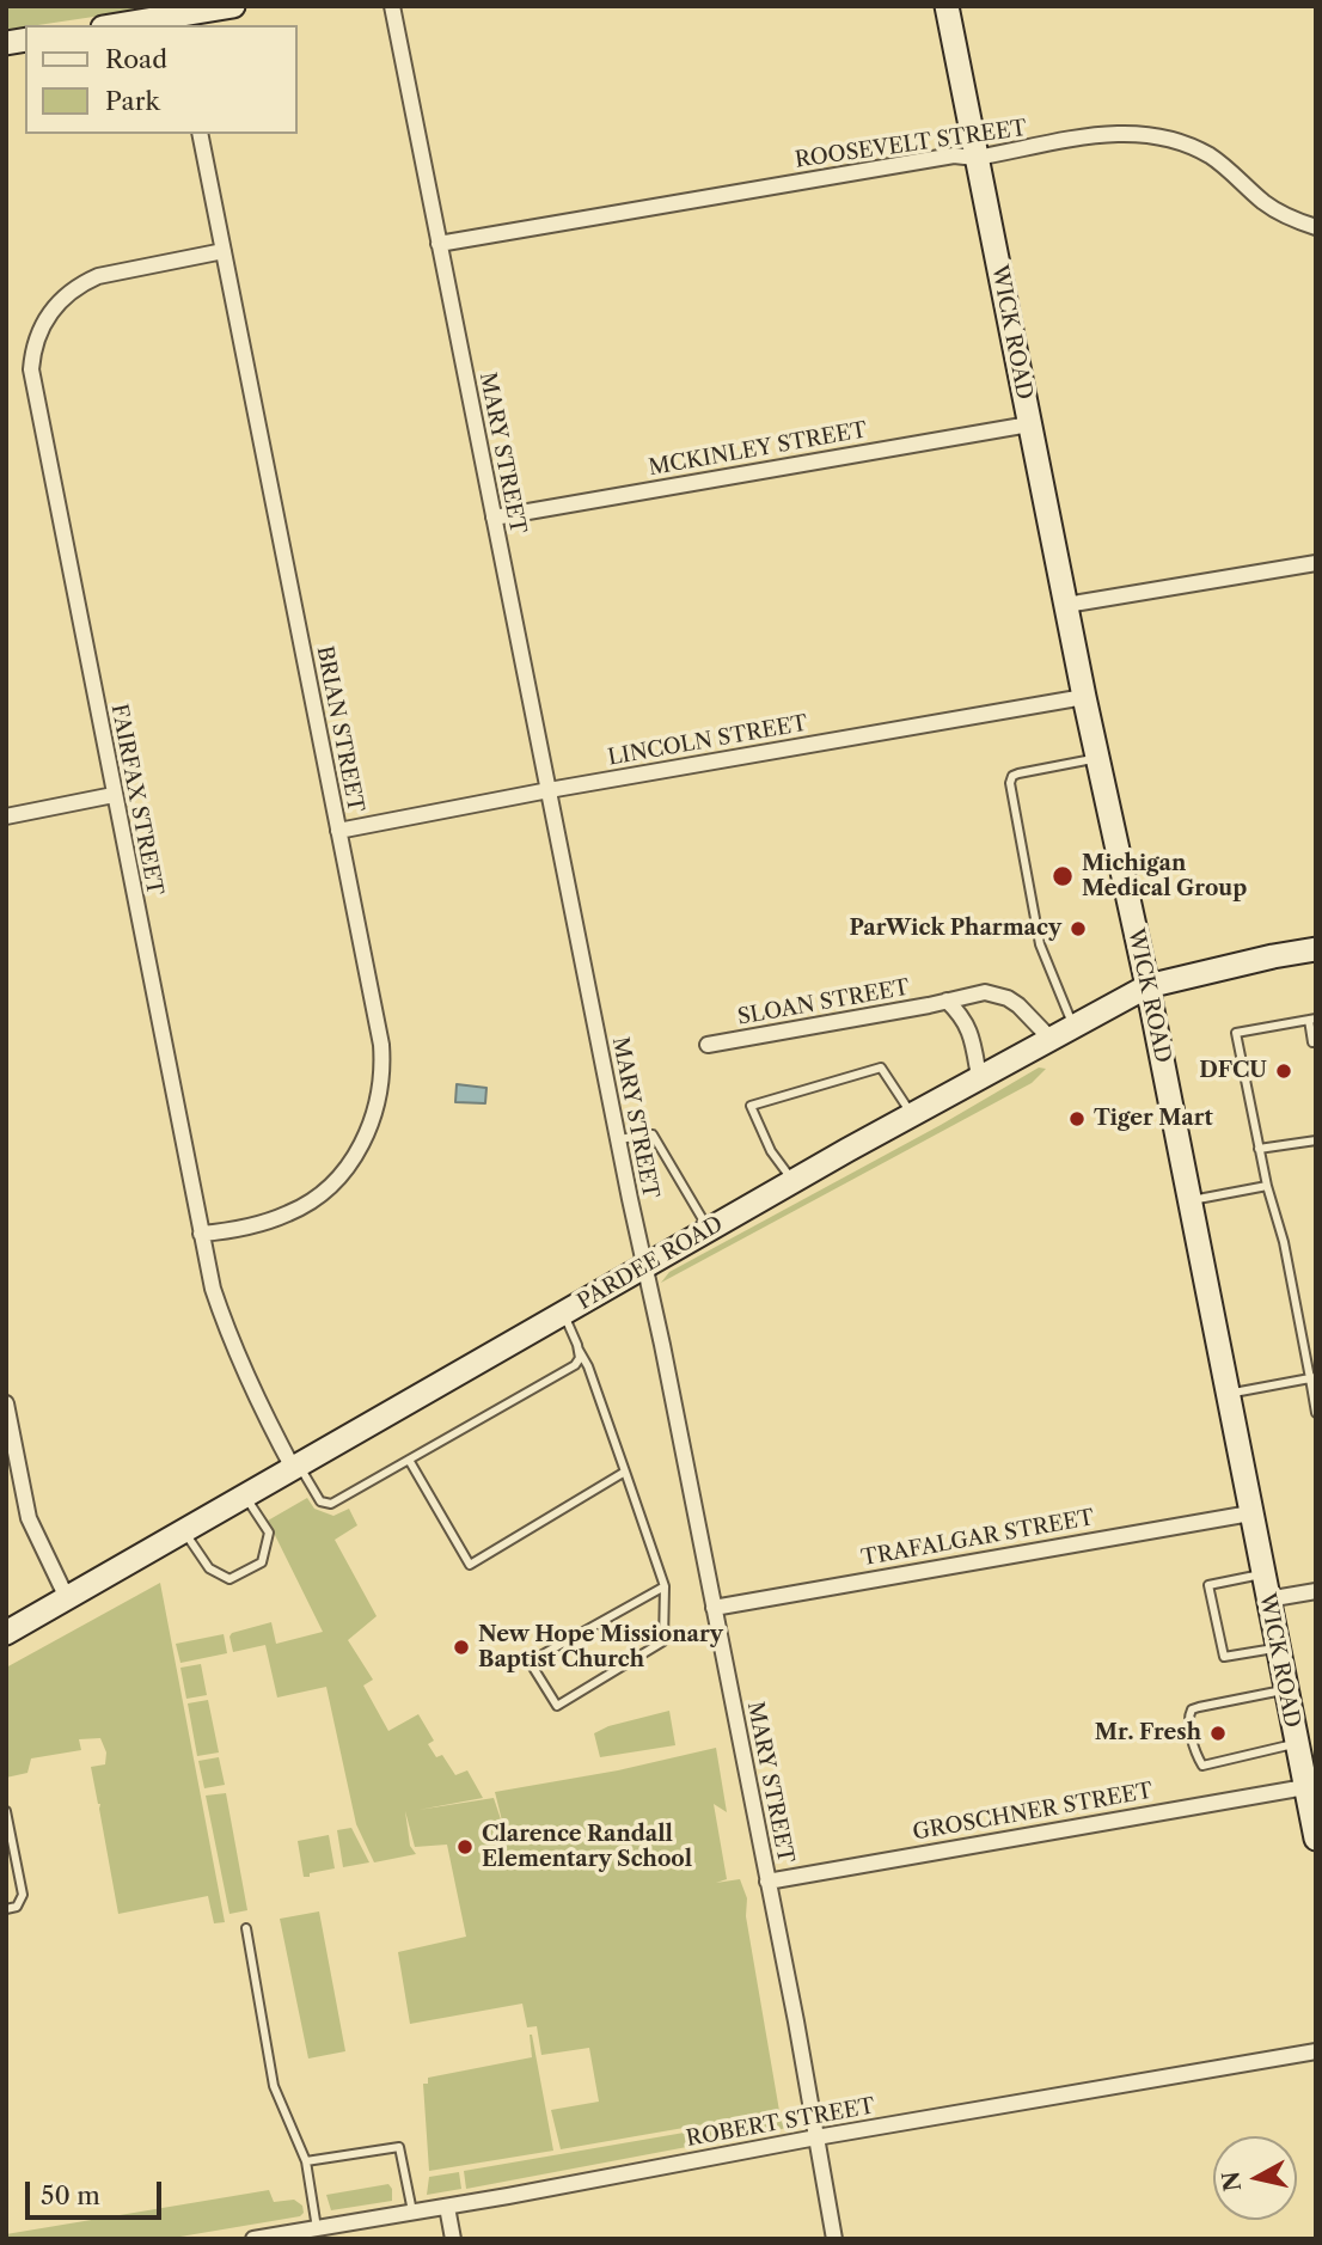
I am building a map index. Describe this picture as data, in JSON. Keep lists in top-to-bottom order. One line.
{"streets":{"street":["ROOSEVELT STREET","WICK ROAD","MCKINLEY STREET","MARY STREET","BRIAN STREET","LINCOLN STREET","FAIRFAX STREET","SLOAN STREET","PARDEE ROAD","TRAFALGAR STREET","GROSCHNER STREET","ROBERT STREET"]},"crossings":[["ROOSEVELT STREET","WICK ROAD"],["ROOSEVELT STREET","MARY STREET"],["WICK ROAD","MCKINLEY STREET"],["WICK ROAD","LINCOLN STREET"],["WICK ROAD","PARDEE ROAD"],["WICK ROAD","TRAFALGAR STREET"],["WICK ROAD","GROSCHNER STREET"],["MCKINLEY STREET","MARY STREET"],["MARY STREET","LINCOLN STREET"],["MARY STREET","PARDEE ROAD"],["MARY STREET","TRAFALGAR STREET"],["MARY STREET","GROSCHNER STREET"],["MARY STREET","ROBERT STREET"],["BRIAN STREET","LINCOLN STREET"],["BRIAN STREET","FAIRFAX STREET"],["FAIRFAX STREET","PARDEE ROAD"],["SLOAN STREET","PARDEE ROAD"]],"places":["Michigan Medical Group","ParWick Pharmacy","DFCU","Tiger Mart","New Hope Missionary Baptist Church","Mr. Fresh","Clarence Randall Elementary School"],"legend":["Road","Park"],"scale_bar":"50 m","north":"left"}
